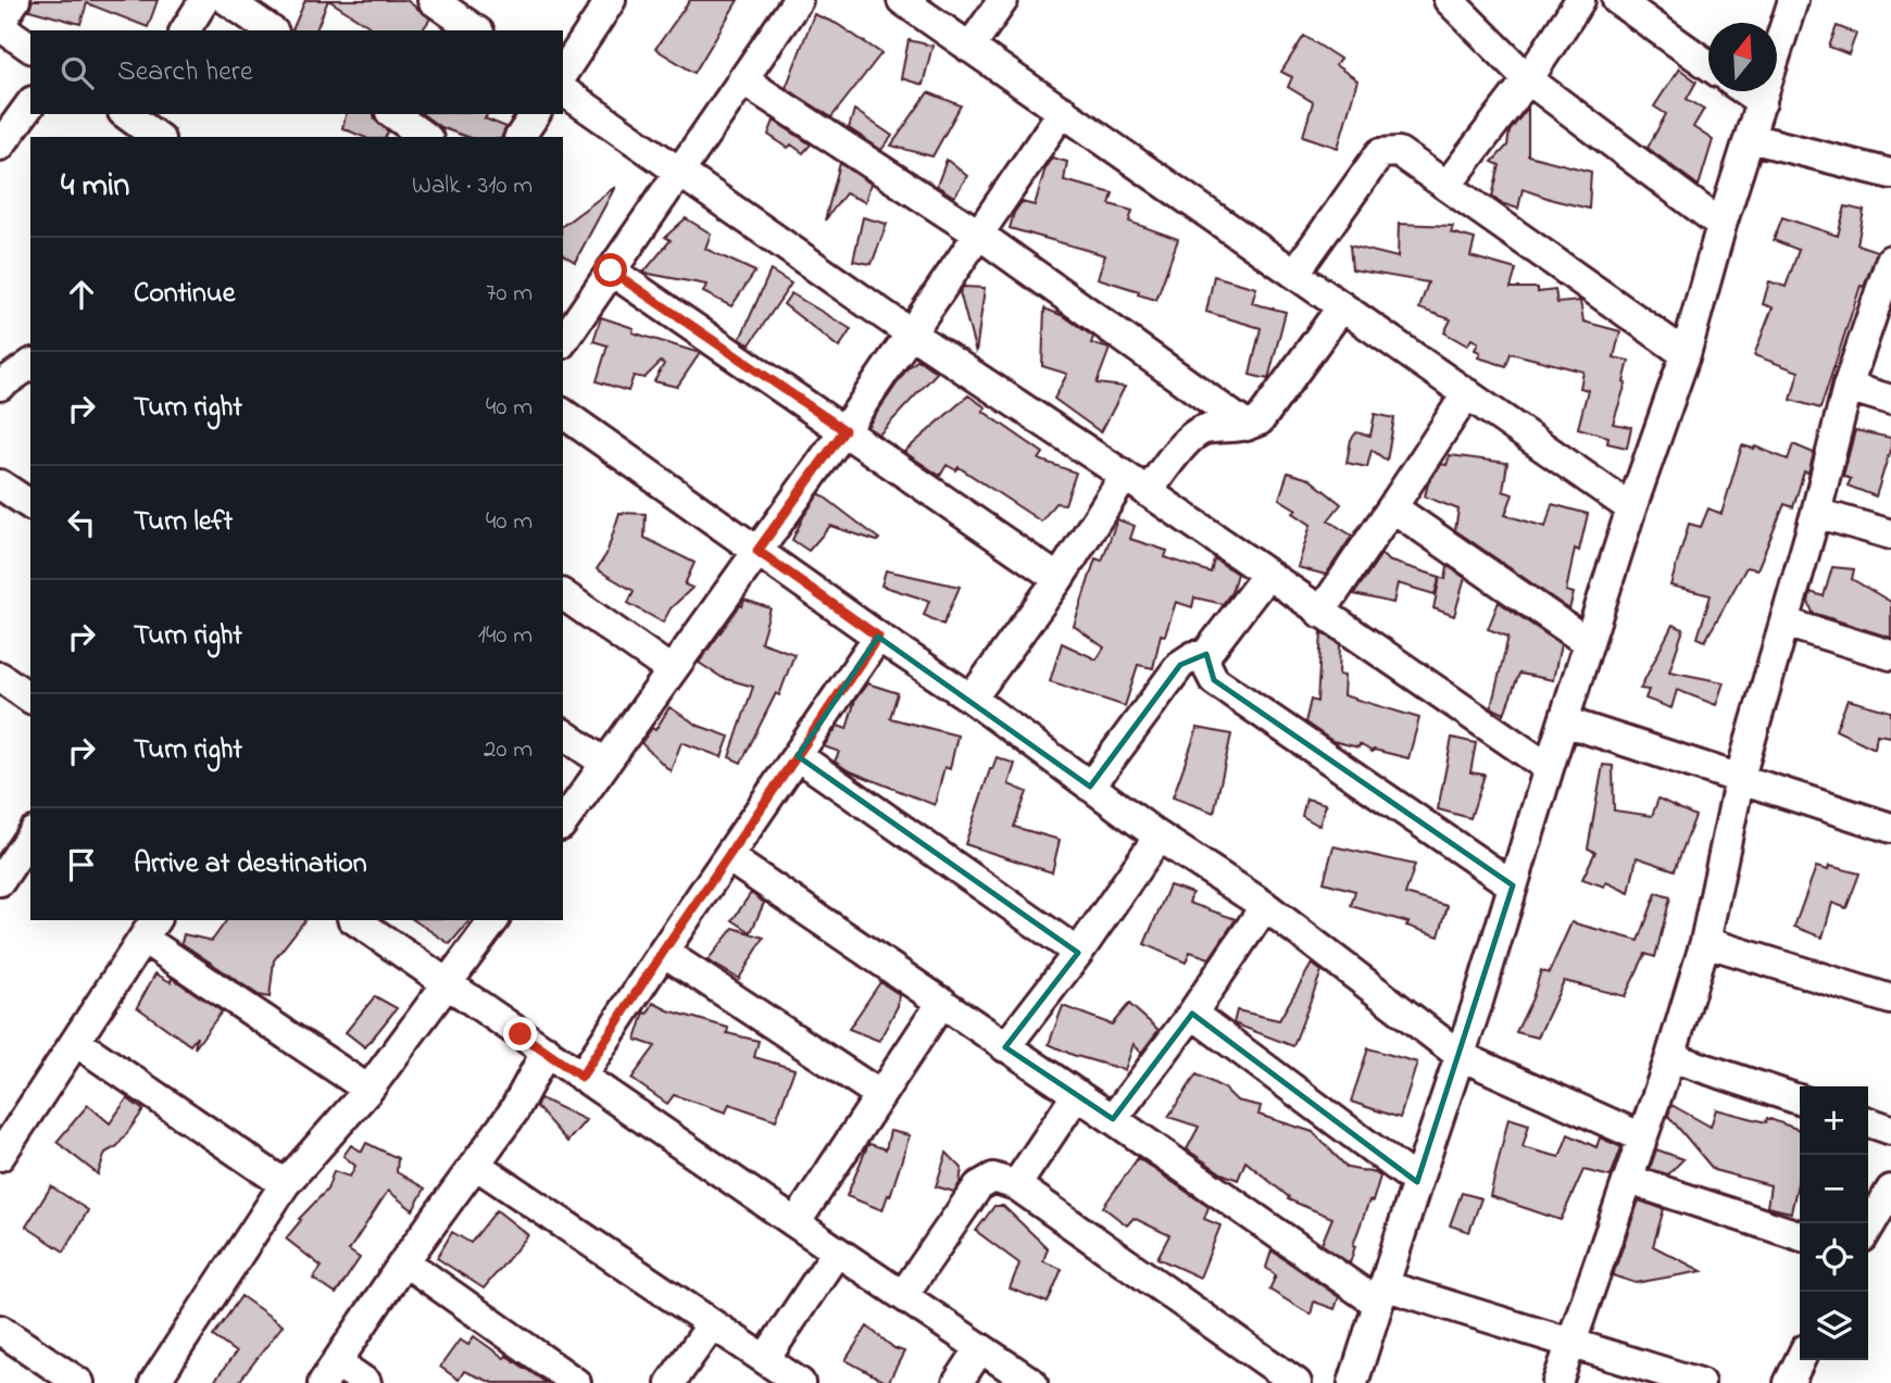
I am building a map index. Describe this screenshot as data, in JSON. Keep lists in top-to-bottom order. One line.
{"north":"top","page":{"search":"Search here","heading":["4 min","Walk · 310 m"],"list":[["Continue","70 m"],["Turn right","40 m"],["Turn left","40 m"],["Turn right","140 m"],["Turn right","20 m"],"Arrive at destination"],"map_buttons":["+","−"]}}
